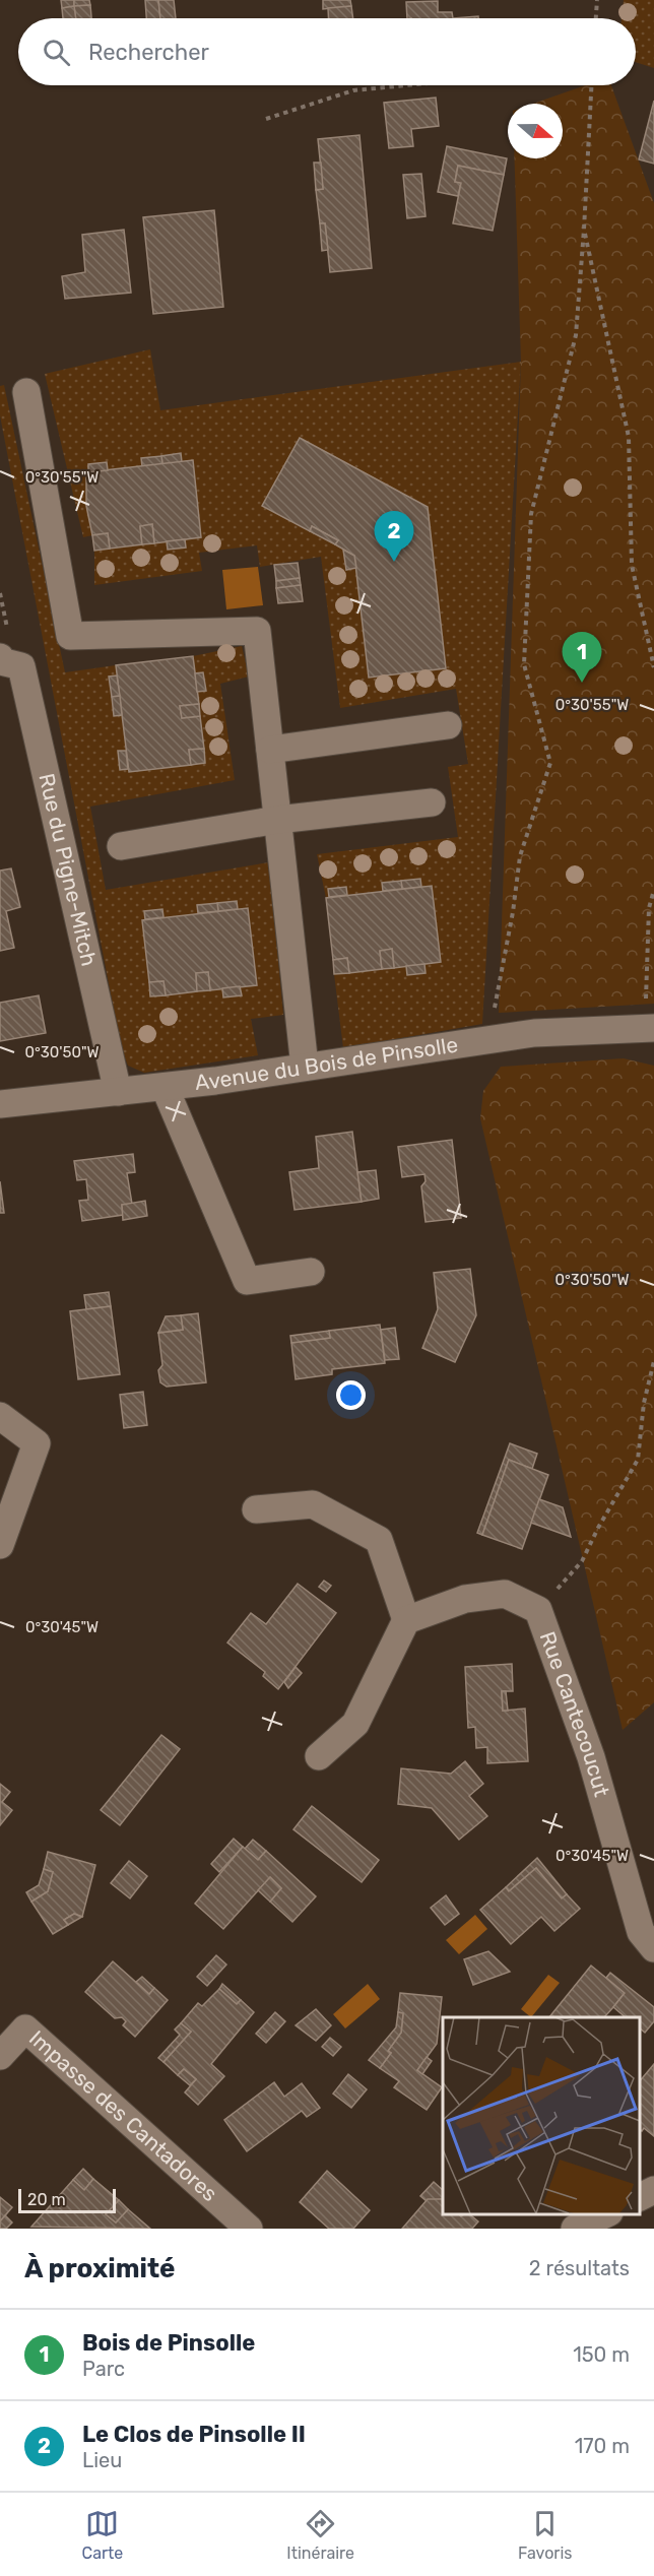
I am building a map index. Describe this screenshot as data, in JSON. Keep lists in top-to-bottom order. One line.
{"streets":{"street":["Rue du Pigne-Mitch","Avenue du Bois de Pinsolle","Rue Cantecoucut","Impasse des Cantadores"]},"crossings":[["Rue du Pigne-Mitch","Avenue du Bois de Pinsolle"]],"scale_bar":"20 m","north":"right","page":{"search":"Rechercher","pins":["2","1"],"scale":"20 m","heading":["À proximité","2 résultats"],"list":[{"mark":"1","name":"Bois de Pinsolle","note":"Parc","value":"150 m"},{"mark":"2","name":"Le Clos de Pinsolle II","note":"Lieu","value":"170 m"}],"nav":["Carte","Itinéraire","Favoris"]},"coordinates":["0°30'55\"W","0°30'50\"W","0°30'45\"W"]}
